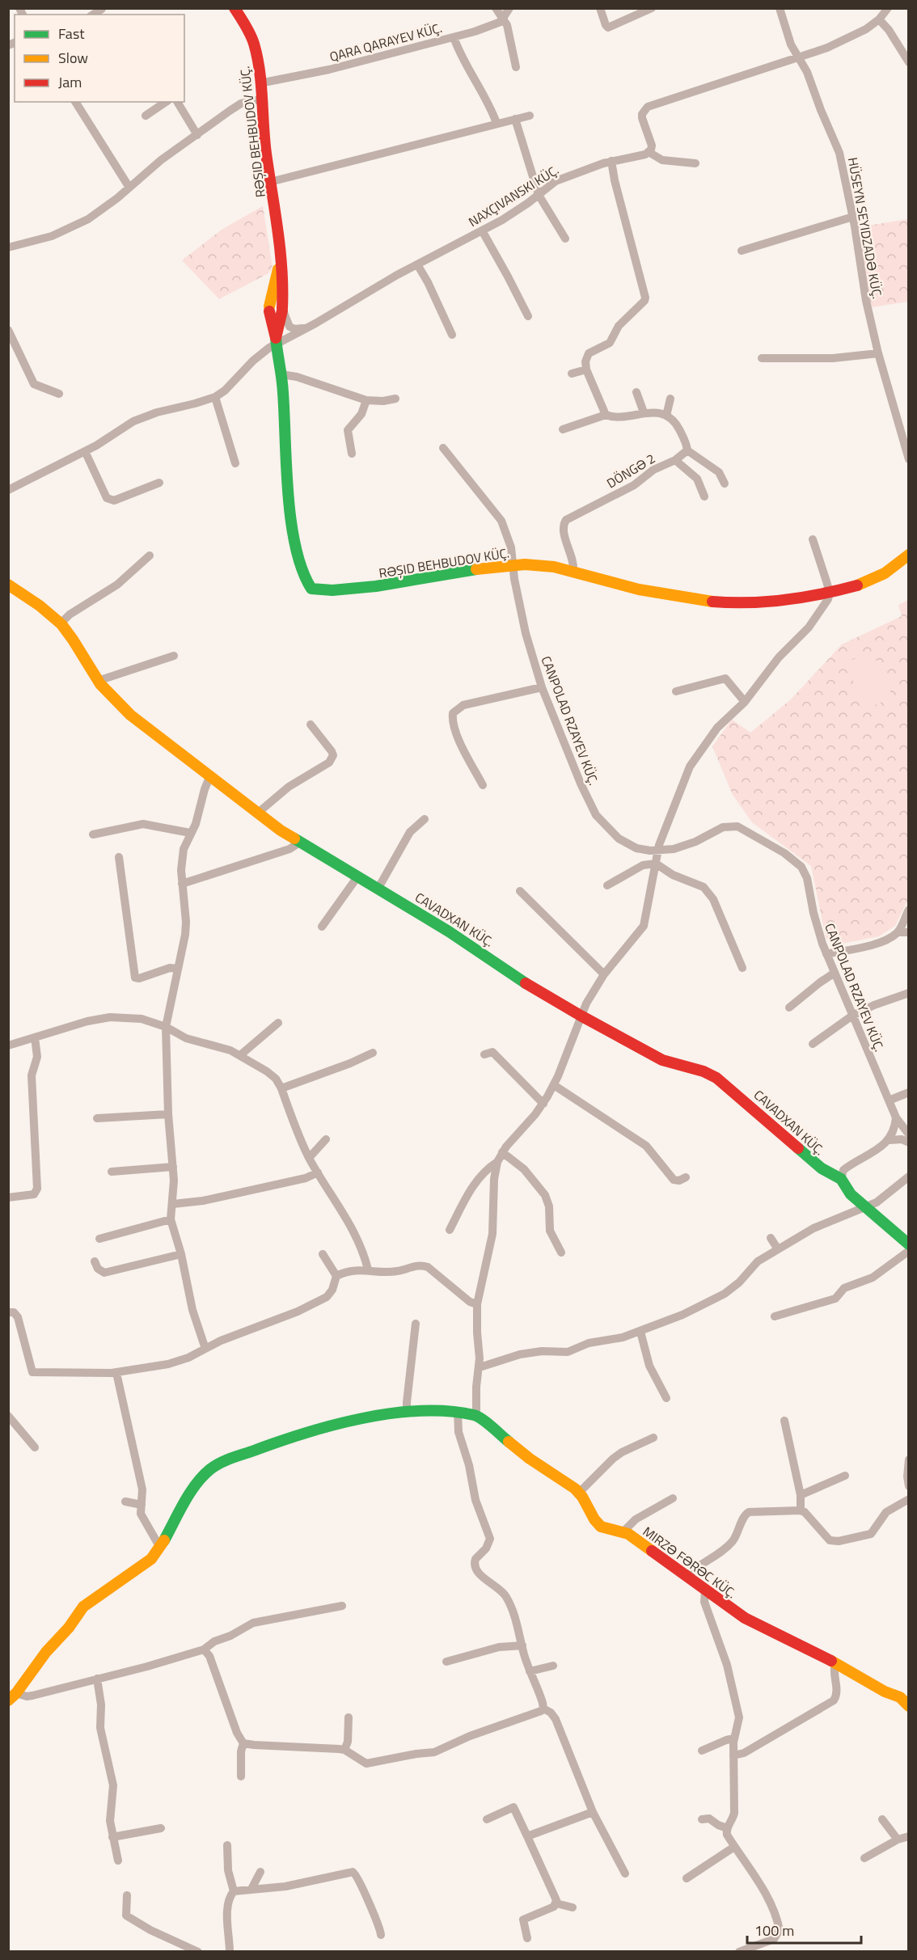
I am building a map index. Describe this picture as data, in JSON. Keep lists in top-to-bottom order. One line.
{"streets":{"street":["QARA QARAYEV KÜÇ.","RƏŞID BEHBUDOV KÜÇ.","HÜSEYN SEYIDZADƏ KÜÇ.","DÖNGƏ 2","CANPOLAD RZAYEV KÜÇ.","CAVADXAN KÜÇ.","MIRZƏ FƏRƏC KÜÇ."]},"crossings":[["QARA QARAYEV KÜÇ.","RƏŞID BEHBUDOV KÜÇ."],["RƏŞID BEHBUDOV KÜÇ.","DÖNGƏ 2"],["RƏŞID BEHBUDOV KÜÇ.","CANPOLAD RZAYEV KÜÇ."]],"legend":["Fast","Slow","Jam"],"scale_bar":"100 m"}
